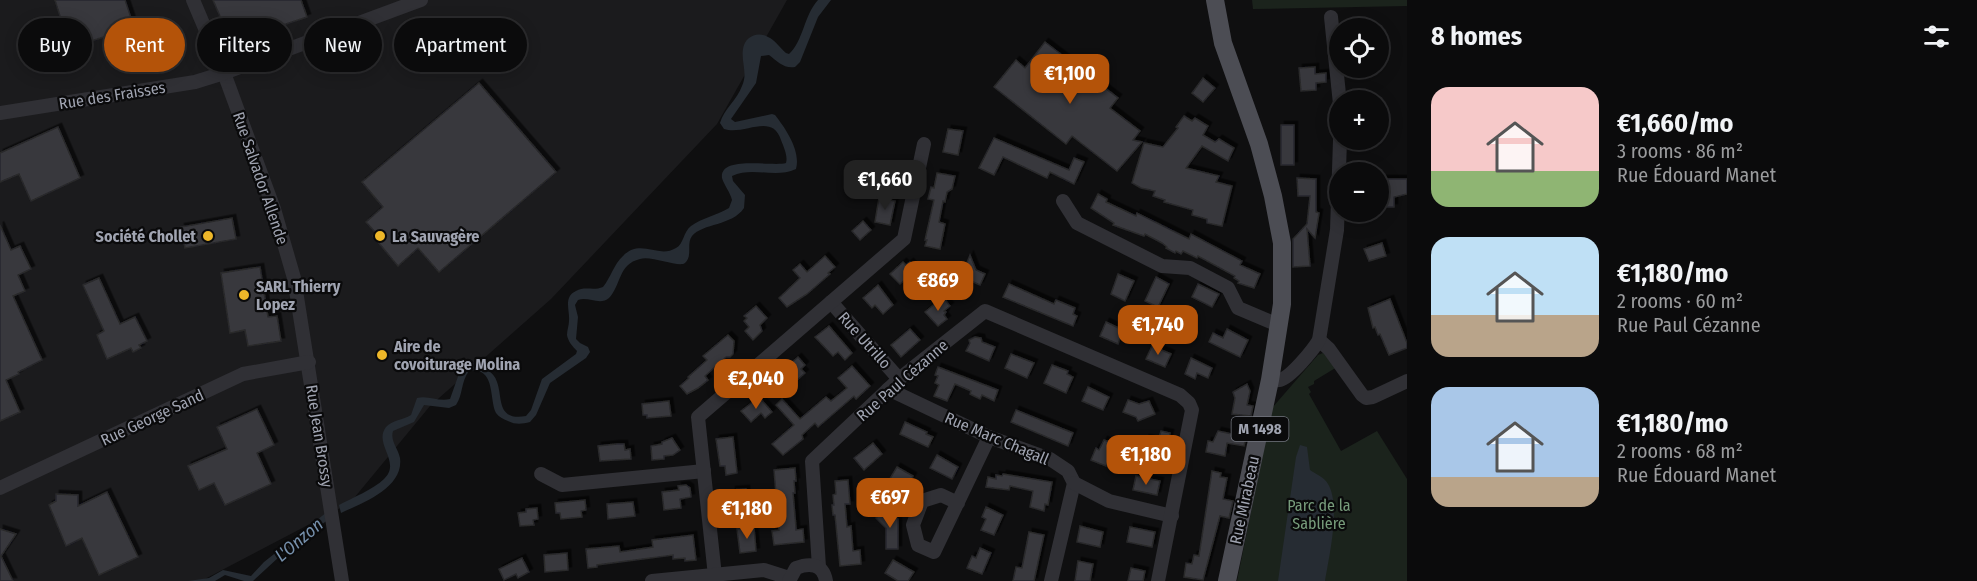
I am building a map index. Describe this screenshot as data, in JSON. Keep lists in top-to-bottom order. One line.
{"streets":{"main road":["M 1498","Rue Mirabeau"],"street":["Rue des Fraisses","Rue Salvador Allende","Rue Utrillo","Rue Paul Cézanne","Rue George Sand","Rue Jean Brossy","Rue Marc Chagall"]},"crossings":[["Rue des Fraisses","Rue Salvador Allende"],["Rue Salvador Allende","Rue George Sand"],["Rue Salvador Allende","Rue Jean Brossy"],["Rue Utrillo","Rue Paul Cézanne"],["Rue Paul Cézanne","Rue Marc Chagall"],["Rue George Sand","Rue Jean Brossy"]],"water":["L'Onzon"],"parks":["Parc de la Sablière"],"places":["Société Chollet","La Sauvagère","SARL Thierry Lopez","Aire de covoiturage Molina"],"page":{"heading":"8 homes","map_buttons":["+","−"],"chip":["Buy","Rent","Filters","New","Apartment"],"price":["€1,100","€1,660","€869","€1,740","€2,040","€1,180","€697","€1,180"],"list":[{"name":"€1,660/mo","note":"3 rooms · 86 m² · Rue Édouard Manet"},{"name":"€1,180/mo","note":"2 rooms · 60 m² · Rue Paul Cézanne"},{"name":"€1,180/mo","note":"2 rooms · 68 m² · Rue Édouard Manet"}]}}
